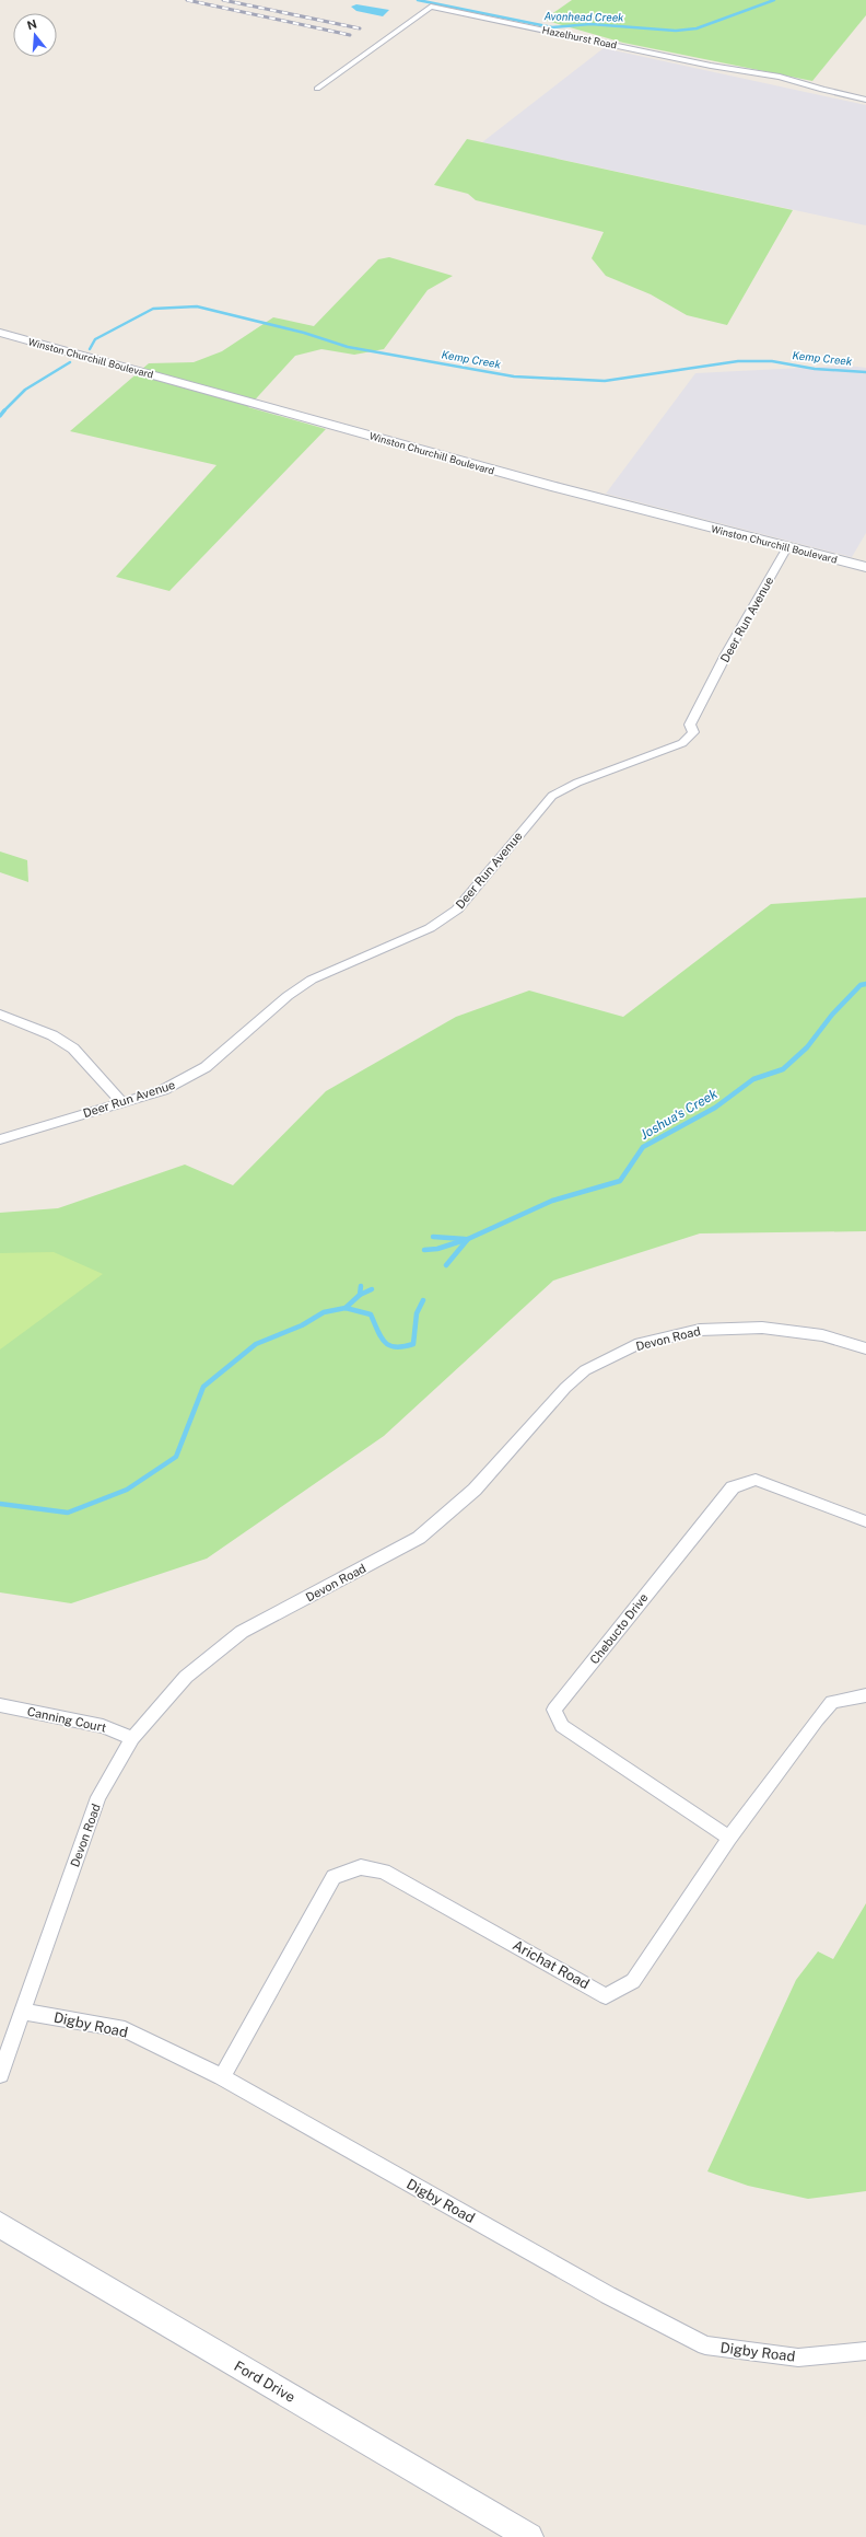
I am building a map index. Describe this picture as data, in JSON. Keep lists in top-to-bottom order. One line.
{"streets":{"main road":["Winston Churchill Boulevard","Ford Drive"],"street":["Hazelhurst Road","Deer Run Avenue","Devon Road","Chebucto Drive","Canning Court","Arichat Road","Digby Road"]},"crossings":[["Winston Churchill Boulevard","Deer Run Avenue"],["Devon Road","Canning Court"],["Devon Road","Digby Road"],["Chebucto Drive","Arichat Road"],["Arichat Road","Digby Road"]],"water":["Avonhead Creek","Kemp Creek","Joshua's Creek"],"north":"top"}
